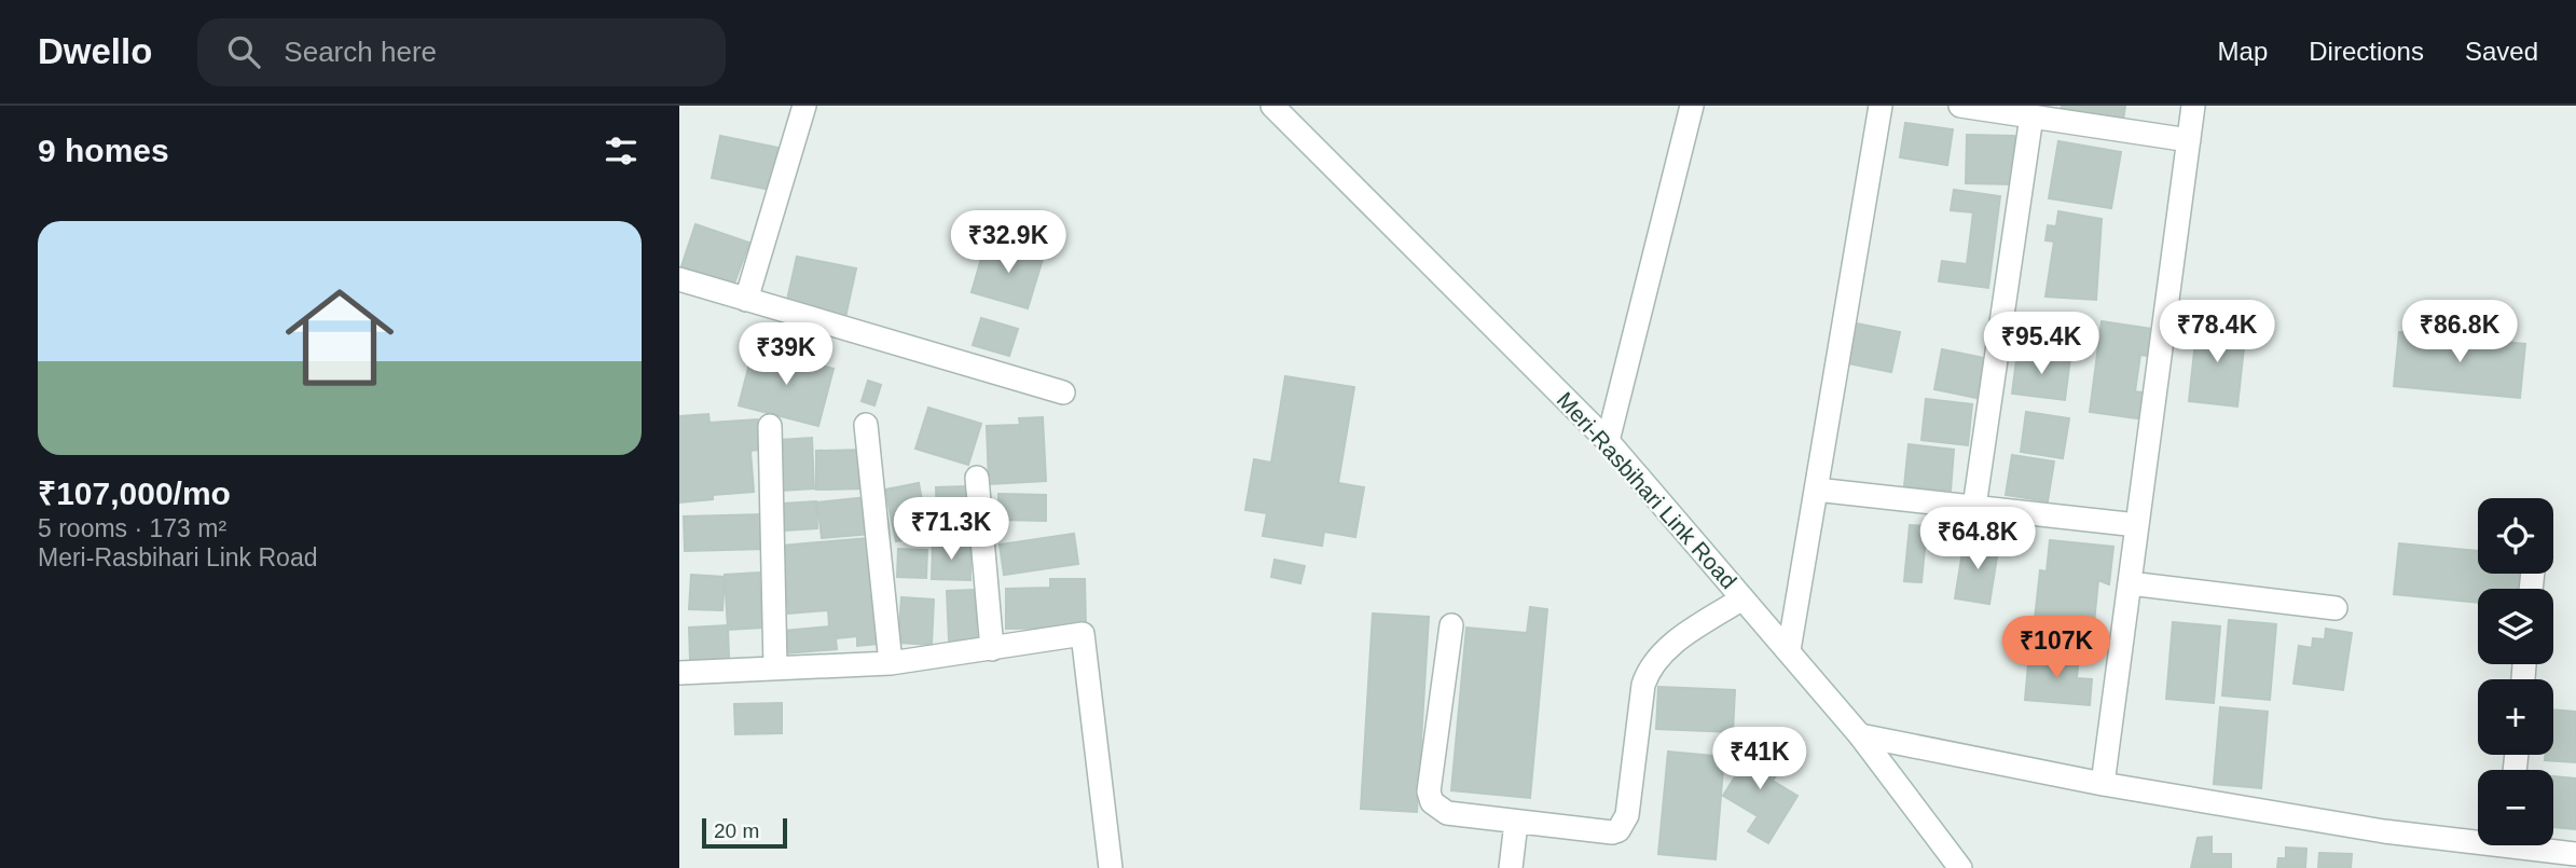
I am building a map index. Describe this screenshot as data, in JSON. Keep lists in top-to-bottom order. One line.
{"streets":{"street":["Meri-Rasbihari Link Road"]},"scale_bar":"20 m","page":{"header":"Dwello","search":"Search here","nav":["Map","Directions","Saved"],"heading":"9 homes","list":[{"name":"₹107,000/mo","note":"5 rooms · 173 m² · Meri-Rasbihari Link Road"}],"price":["₹32.9K","₹78.4K","₹86.8K","₹95.4K","₹39K","₹71.3K","₹64.8K","₹107K","₹41K"],"map_buttons":["+","−"],"scale":"20 m"}}
